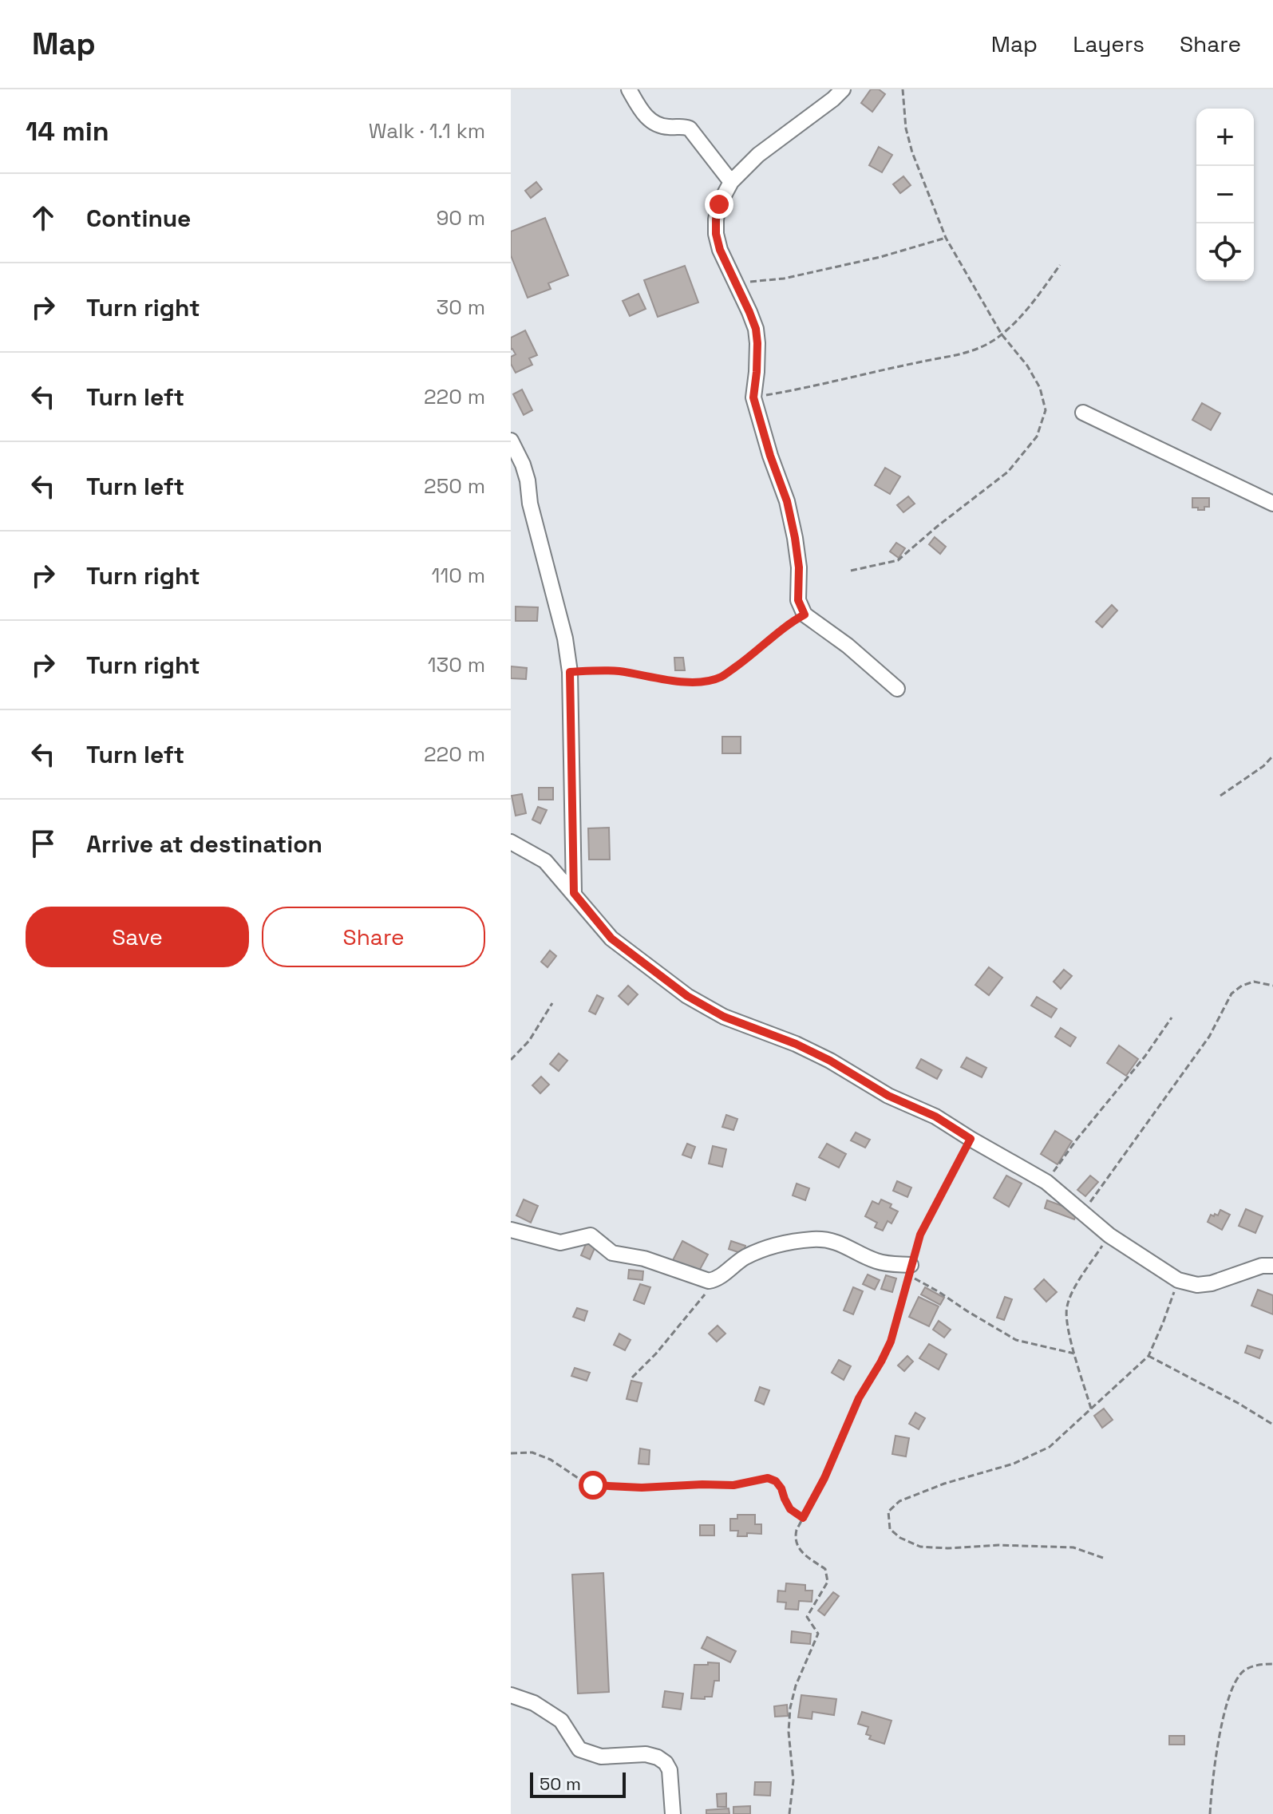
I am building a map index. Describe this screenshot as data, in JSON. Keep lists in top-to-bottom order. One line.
{"scale_bar":"50 m","page":{"header":"Map","nav":["Map","Layers","Share"],"heading":["14 min","Walk · 1.1 km"],"map_buttons":["+","−"],"list":[["Continue","90 m"],["Turn right","30 m"],["Turn left","220 m"],["Turn left","250 m"],["Turn right","110 m"],["Turn right","130 m"],["Turn left","220 m"],"Arrive at destination"],"buttons":["Save","Share"],"scale":"50 m"}}
